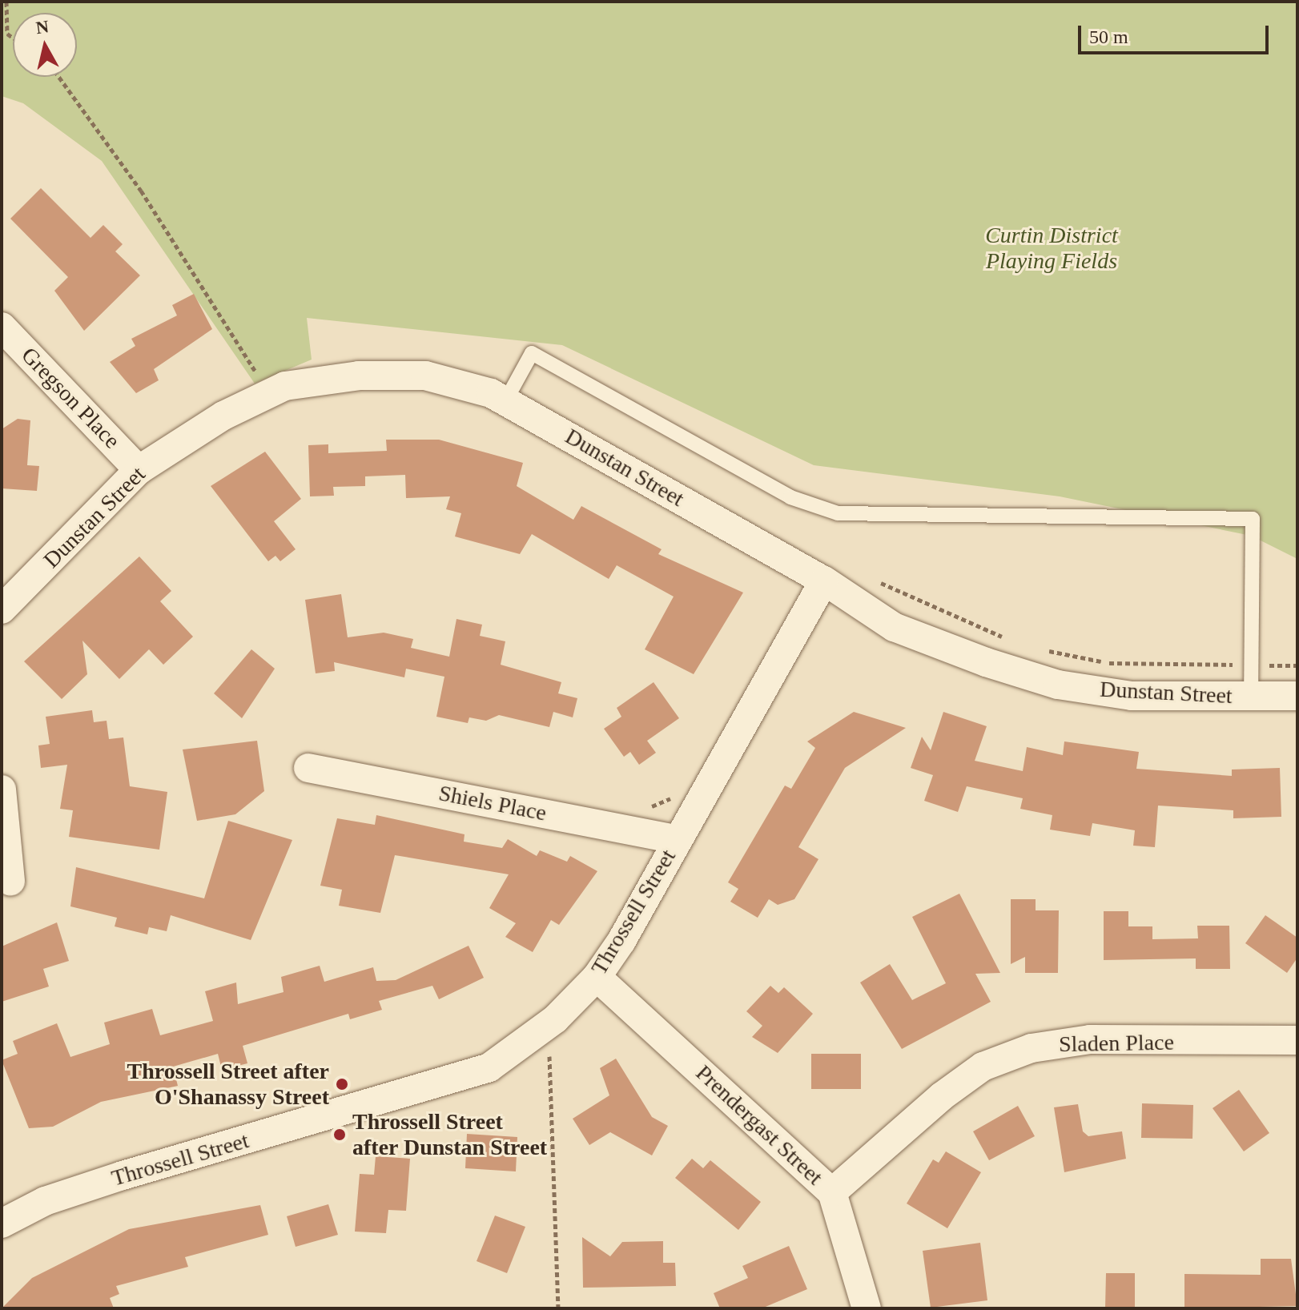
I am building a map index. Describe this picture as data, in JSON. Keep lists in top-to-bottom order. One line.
{"streets":{"street":["Gregson Place","Dunstan Street","Shiels Place","Throssell Street","Sladen Place","Prendergast Street"]},"crossings":[["Gregson Place","Dunstan Street"],["Dunstan Street","Throssell Street"],["Shiels Place","Throssell Street"],["Throssell Street","Prendergast Street"],["Sladen Place","Prendergast Street"]],"parks":["Curtin District Playing Fields"],"places":["Throssell Street after O'Shanassy Street","Throssell Street after Dunstan Street"],"scale_bar":"50 m","north":"top"}
